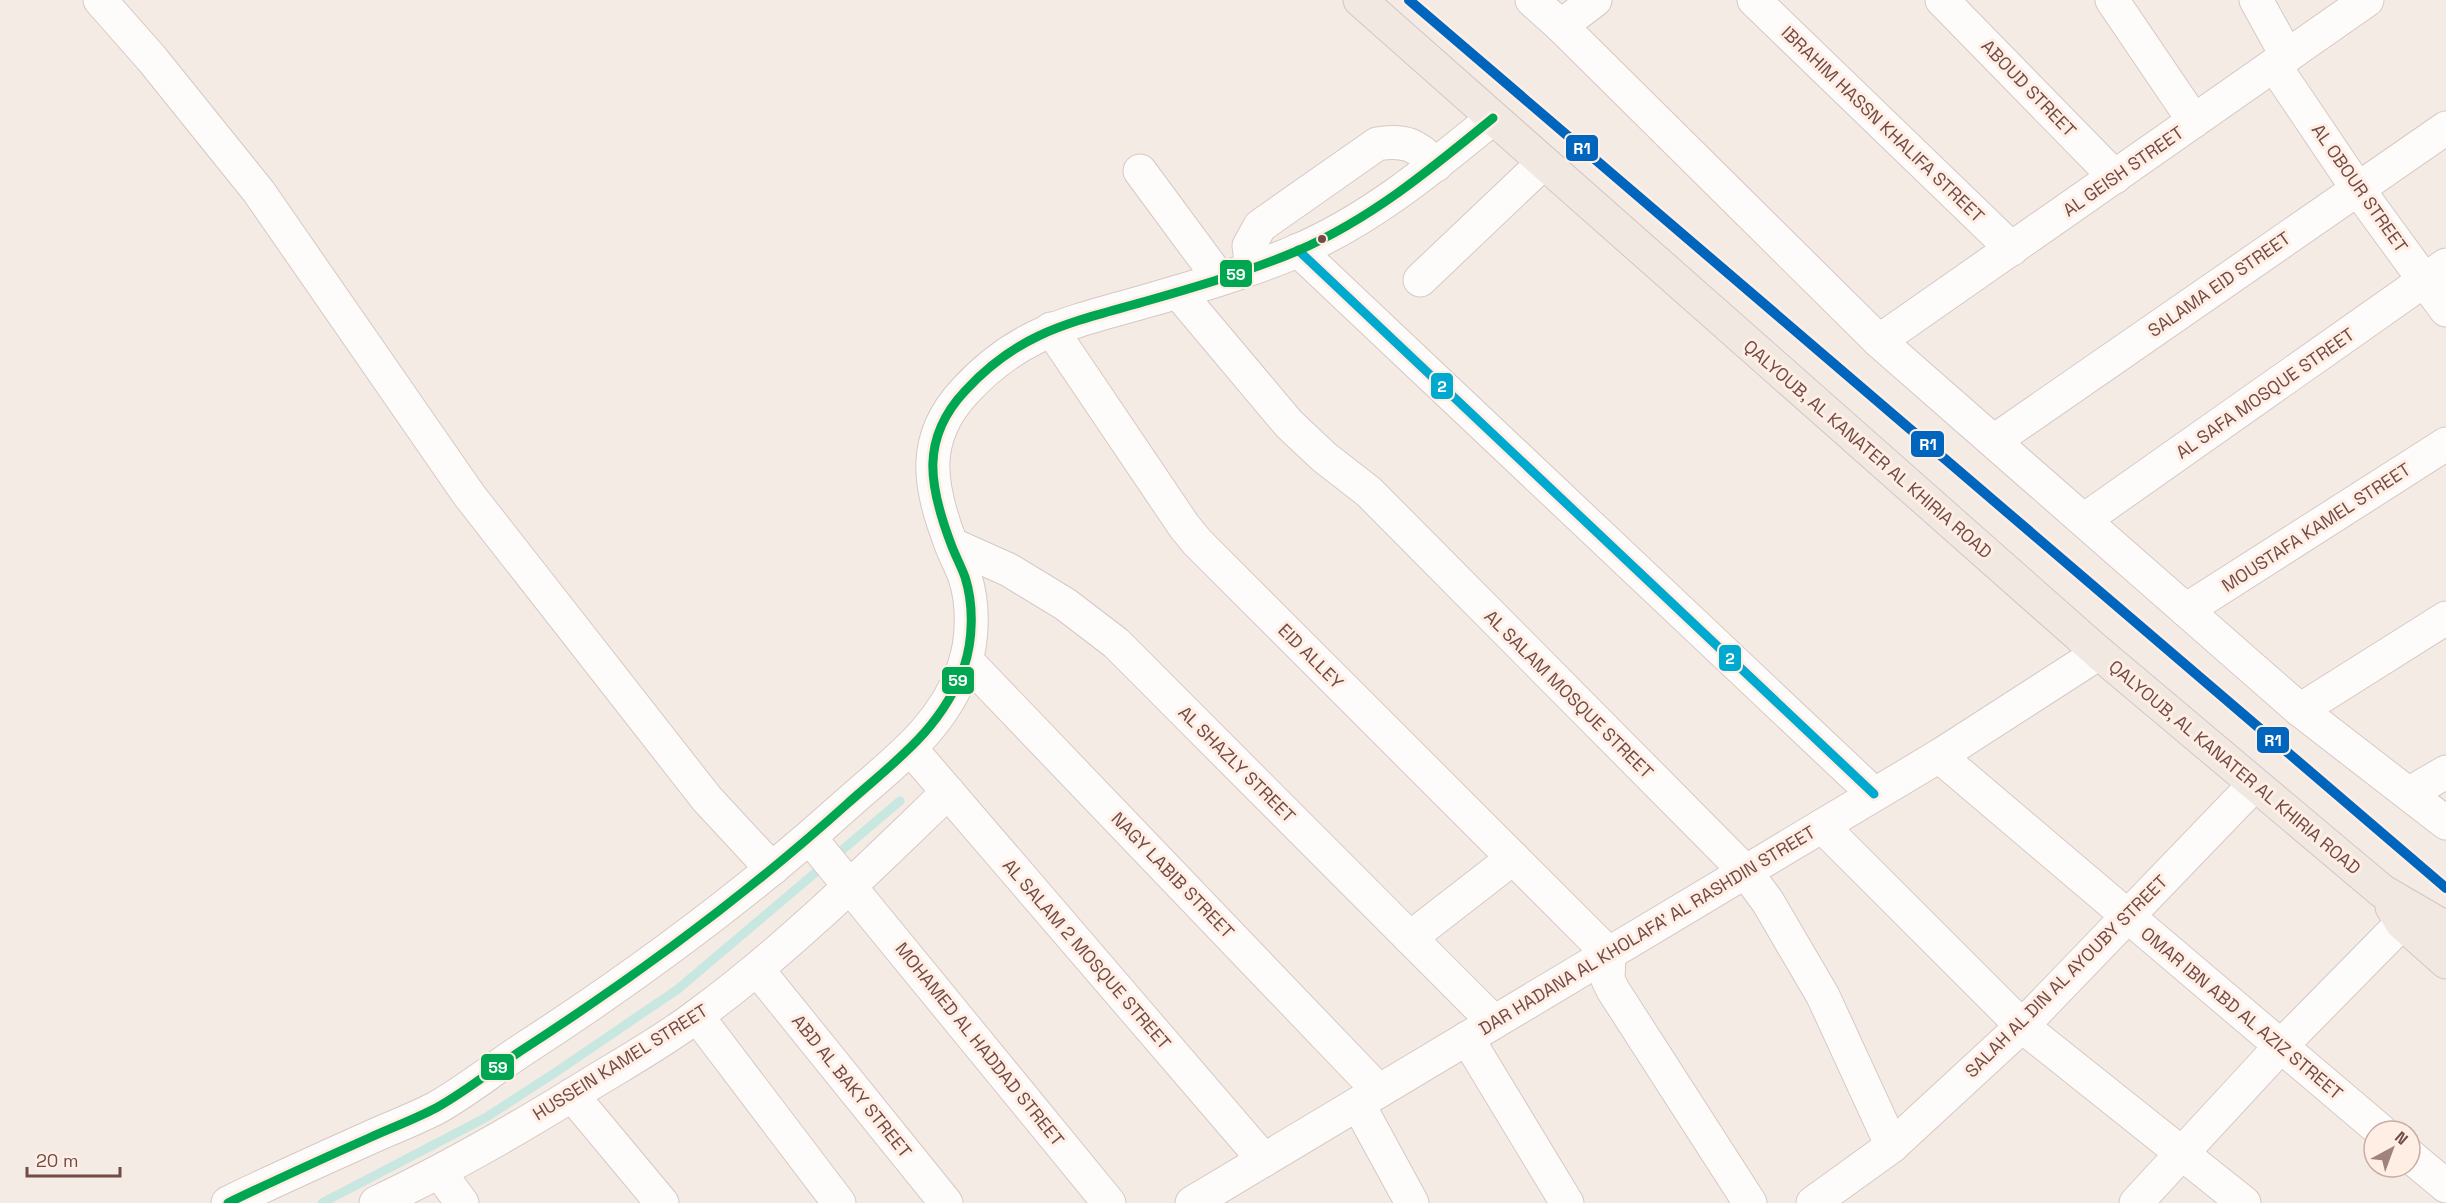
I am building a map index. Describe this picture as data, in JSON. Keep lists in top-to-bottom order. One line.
{"streets":{"main road":["QALYOUB, AL KANATER AL KHIRIA ROAD"],"street":["ABOUD STREET","IBRAHIM HASSN KHALIFA STREET","AL GEISH STREET","AL OBOUR STREET","SALAMA EID STREET","AL SAFA MOSQUE STREET","MOUSTAFA KAMEL STREET","EID ALLEY","AL SALAM MOSQUE STREET","AL SHAZLY STREET","NAGY LABIB STREET","DAR HADANA AL KHOLAFA' AL RASHDIN STREET","AL SALAM 2 MOSQUE STREET","SALAH AL DIN AL AYOUBY STREET","OMAR IBN ABD AL AZIZ STREET","MOHAMED AL HADDAD STREET","HUSSEIN KAMEL STREET","ABD AL BAKY STREET"]},"crossings":[["ABOUD STREET","AL GEISH STREET"],["IBRAHIM HASSN KHALIFA STREET","AL GEISH STREET"],["AL GEISH STREET","AL OBOUR STREET"],["AL OBOUR STREET","SALAMA EID STREET"],["AL OBOUR STREET","AL SAFA MOSQUE STREET"],["QALYOUB, AL KANATER AL KHIRIA ROAD","DAR HADANA AL KHOLAFA' AL RASHDIN STREET"],["QALYOUB, AL KANATER AL KHIRIA ROAD","SALAH AL DIN AL AYOUBY STREET"],["EID ALLEY","DAR HADANA AL KHOLAFA' AL RASHDIN STREET"],["AL SALAM MOSQUE STREET","DAR HADANA AL KHOLAFA' AL RASHDIN STREET"],["AL SALAM MOSQUE STREET","SALAH AL DIN AL AYOUBY STREET"],["AL SHAZLY STREET","DAR HADANA AL KHOLAFA' AL RASHDIN STREET"],["NAGY LABIB STREET","DAR HADANA AL KHOLAFA' AL RASHDIN STREET"],["DAR HADANA AL KHOLAFA' AL RASHDIN STREET","AL SALAM 2 MOSQUE STREET"],["DAR HADANA AL KHOLAFA' AL RASHDIN STREET","OMAR IBN ABD AL AZIZ STREET"],["AL SALAM 2 MOSQUE STREET","HUSSEIN KAMEL STREET"],["SALAH AL DIN AL AYOUBY STREET","OMAR IBN ABD AL AZIZ STREET"],["MOHAMED AL HADDAD STREET","HUSSEIN KAMEL STREET"],["HUSSEIN KAMEL STREET","ABD AL BAKY STREET"]],"lines":["transit line R1","transit line 59","transit line 2"],"scale_bar":"20 m","north":"top right"}
